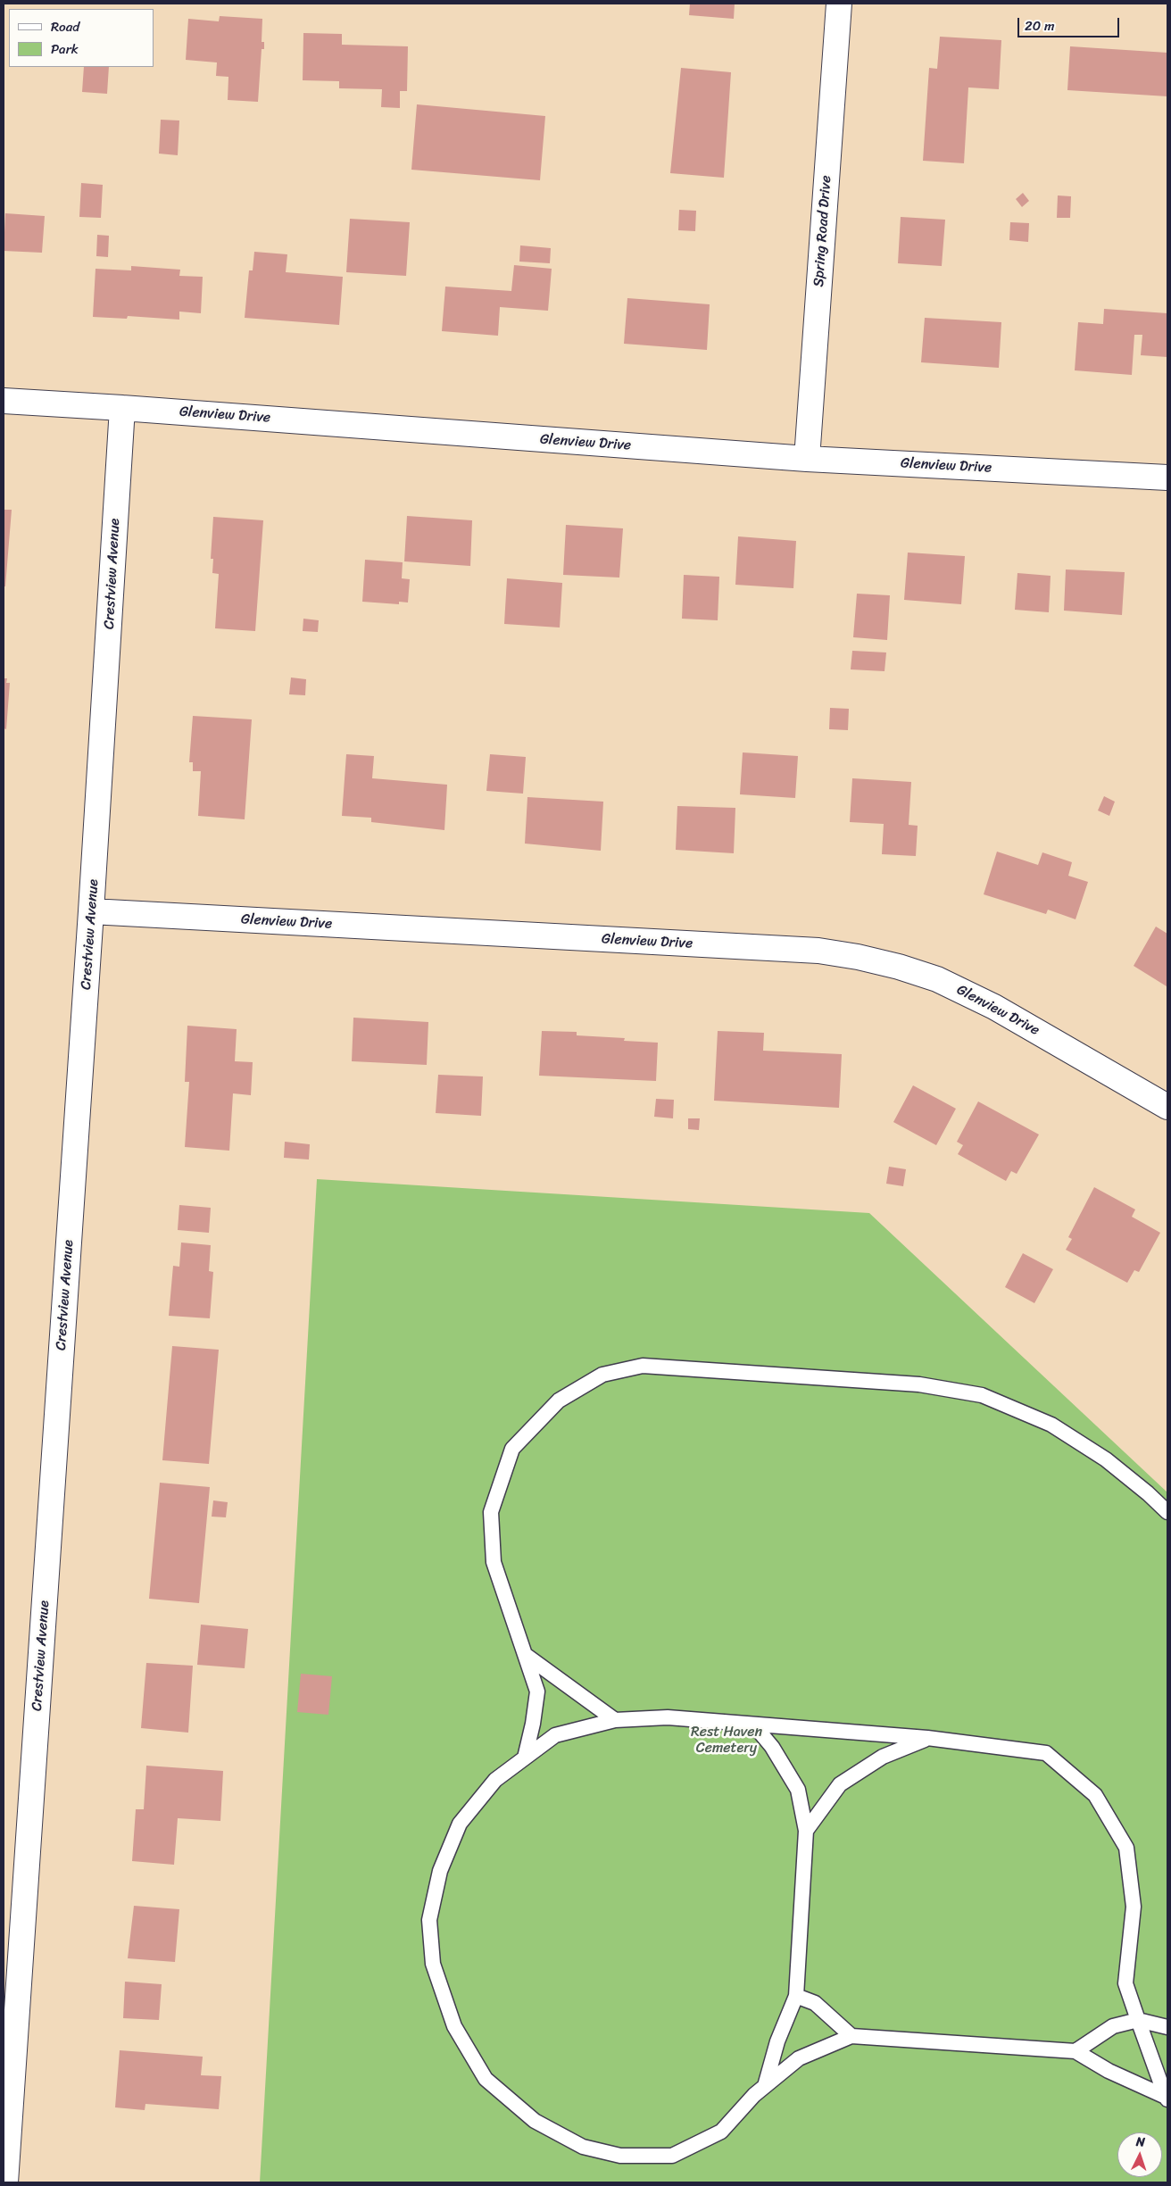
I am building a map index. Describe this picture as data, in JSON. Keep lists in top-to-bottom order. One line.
{"streets":{"street":["Spring Road Drive","Glenview Drive","Crestview Avenue"]},"crossings":[["Spring Road Drive","Glenview Drive"],["Glenview Drive","Crestview Avenue"]],"parks":["Rest Haven Cemetery"],"legend":["Road","Park"],"scale_bar":"20 m","north":"top"}
